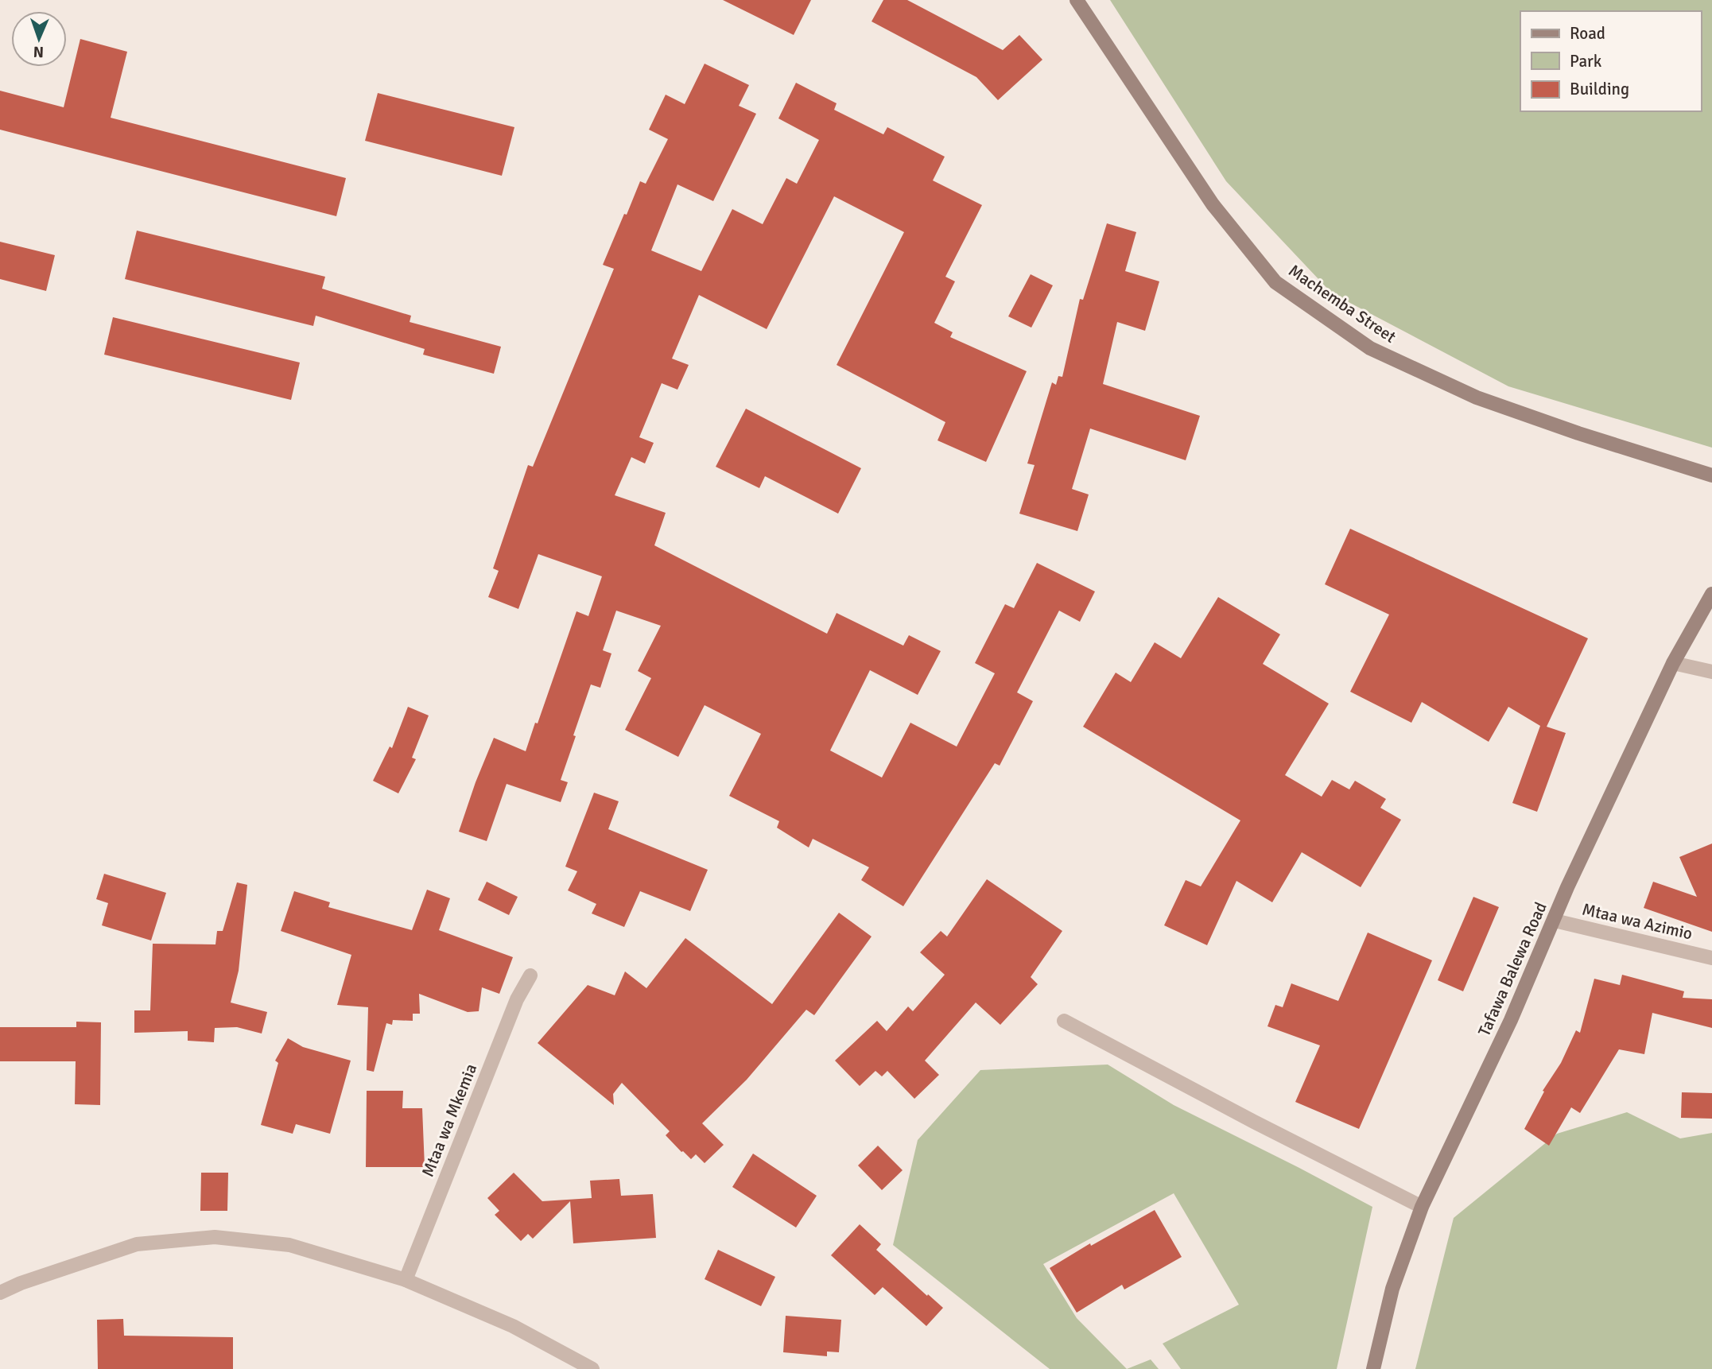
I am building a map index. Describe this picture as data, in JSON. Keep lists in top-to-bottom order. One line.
{"streets":{"main road":["Machemba Street","Tafawa Balewa Road"],"street":["Mtaa wa Azimio","Mtaa wa Mkemia"]},"crossings":[["Mtaa wa Azimio","Tafawa Balewa Road"]],"legend":["Road","Park","Building"],"north":"bottom"}
